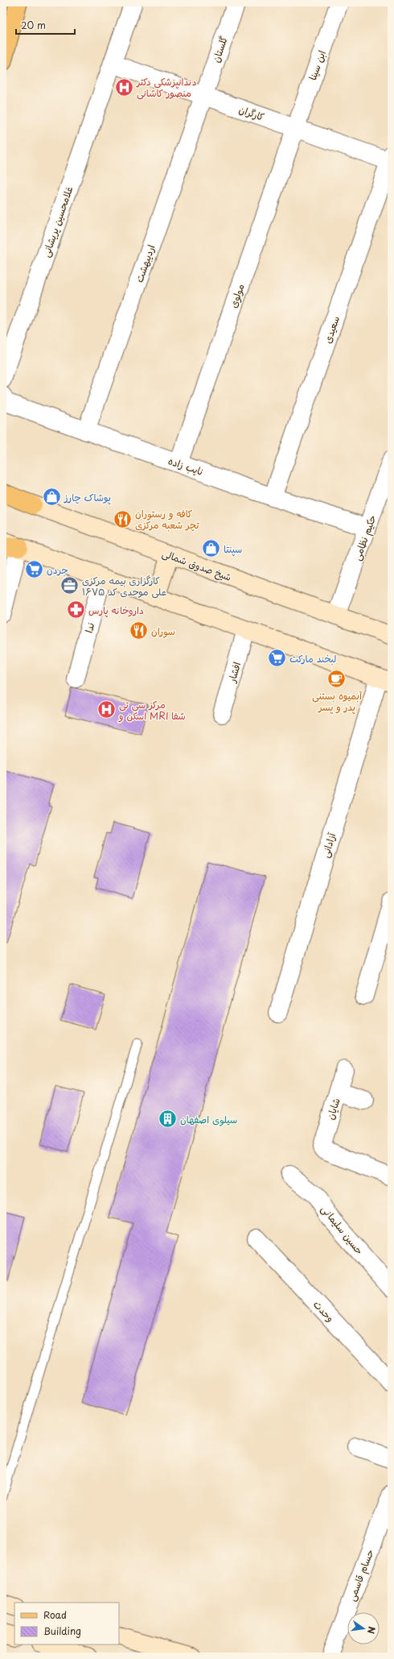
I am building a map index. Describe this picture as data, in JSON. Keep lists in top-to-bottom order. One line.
{"streets":{"main road":["شیخ صدوق شمالی"],"street":["گلستان","ابن سینا","کارگران","غلامحسین پریشانی","اردیبهشت","مولوی","سعیدی","نایب زاده","حکیم نظامی","ندا","افشار","آزادانی","شایان","حسین سلیمانی","وحدت","حسام قاسمی"]},"crossings":[["گلستان","کارگران"],["گلستان","اردیبهشت"],["ابن سینا","کارگران"],["ابن سینا","مولوی"],["کارگران","غلامحسین پریشانی"],["کارگران","اردیبهشت"],["کارگران","مولوی"],["کارگران","سعیدی"],["اردیبهشت","نایب زاده"],["مولوی","نایب زاده"],["سعیدی","نایب زاده"],["نایب زاده","حکیم نظامی"],["حکیم نظامی","شیخ صدوق شمالی"]],"places":{"hospital":["دندانپزشکی دکتر منصور کاشانی","مرکز سی تی اسکن و MRI شفا"],"shop":["پوشاک چارز","سپنتا"],"restaurant":["کافه و رستوران تچر شعبه مرکزی","سوران"],"supermarket":["جردن","لبخند مارکت"],"office":["کارگزاری بیمه مرکزی علی موحدی کد ۱۶۷۵"],"pharmacy":["داروخانه پارس"],"cafe":["آبمیوه بستنی پدر و پسر"],"building":["سیلوی اصفهان"]},"legend":["Road","Building"],"scale_bar":"20 m","north":"right"}
